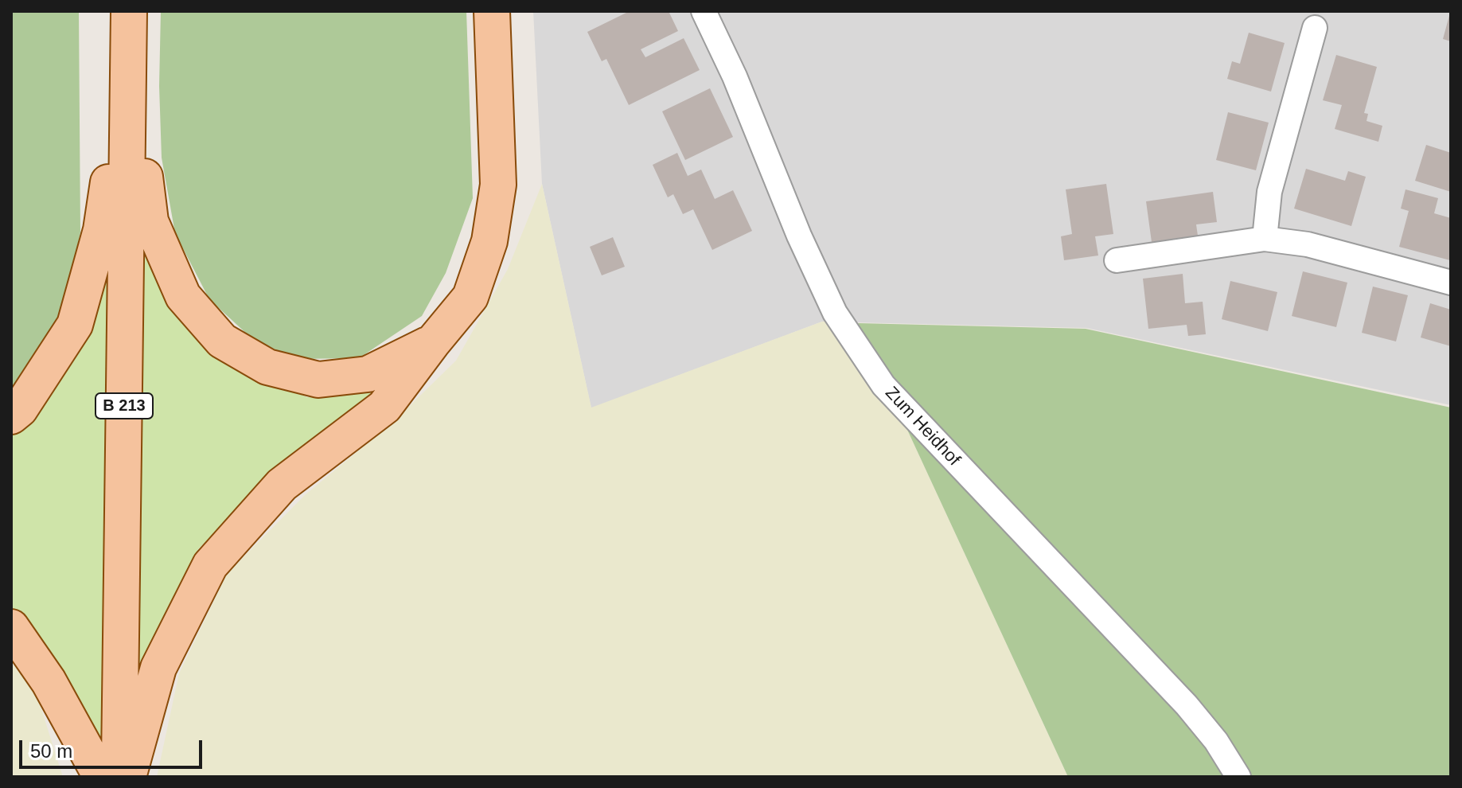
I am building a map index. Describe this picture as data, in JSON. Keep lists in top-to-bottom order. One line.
{"streets":{"main road":["B 213"],"street":["Zum Heidhof"]},"scale_bar":"50 m"}
